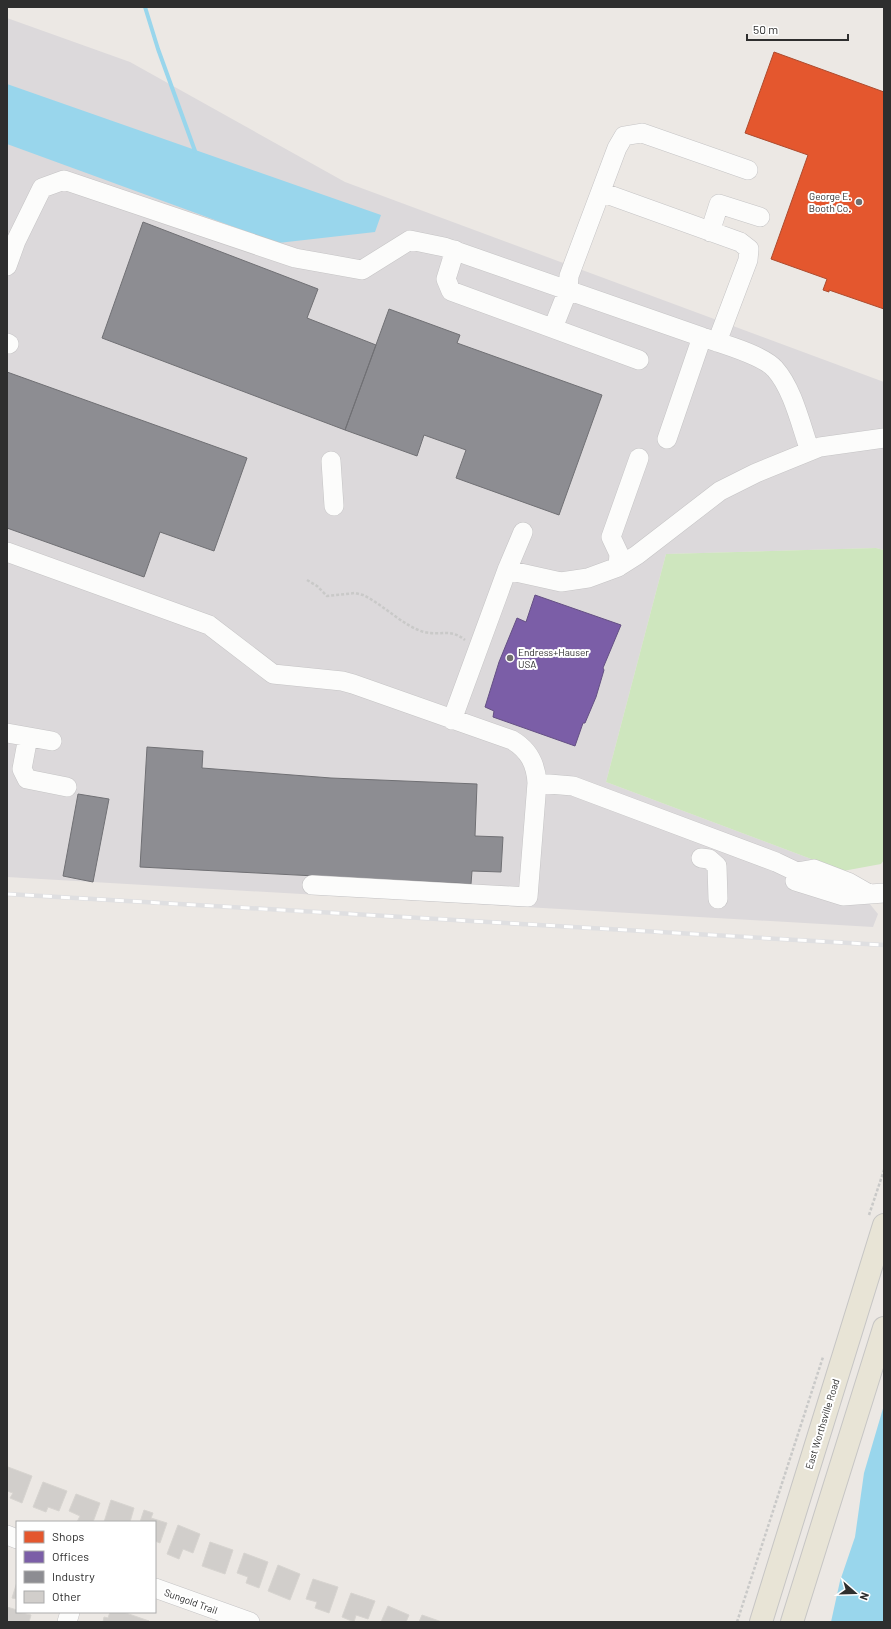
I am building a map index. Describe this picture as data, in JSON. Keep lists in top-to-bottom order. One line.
{"streets":{"main road":["East Worthsville Road"],"street":["Sungold Trail"]},"places":["George E. Booth Co.","Endress+Hauser USA"],"legend":["Shops","Offices","Industry","Other"],"scale_bar":"50 m","north":"right"}
